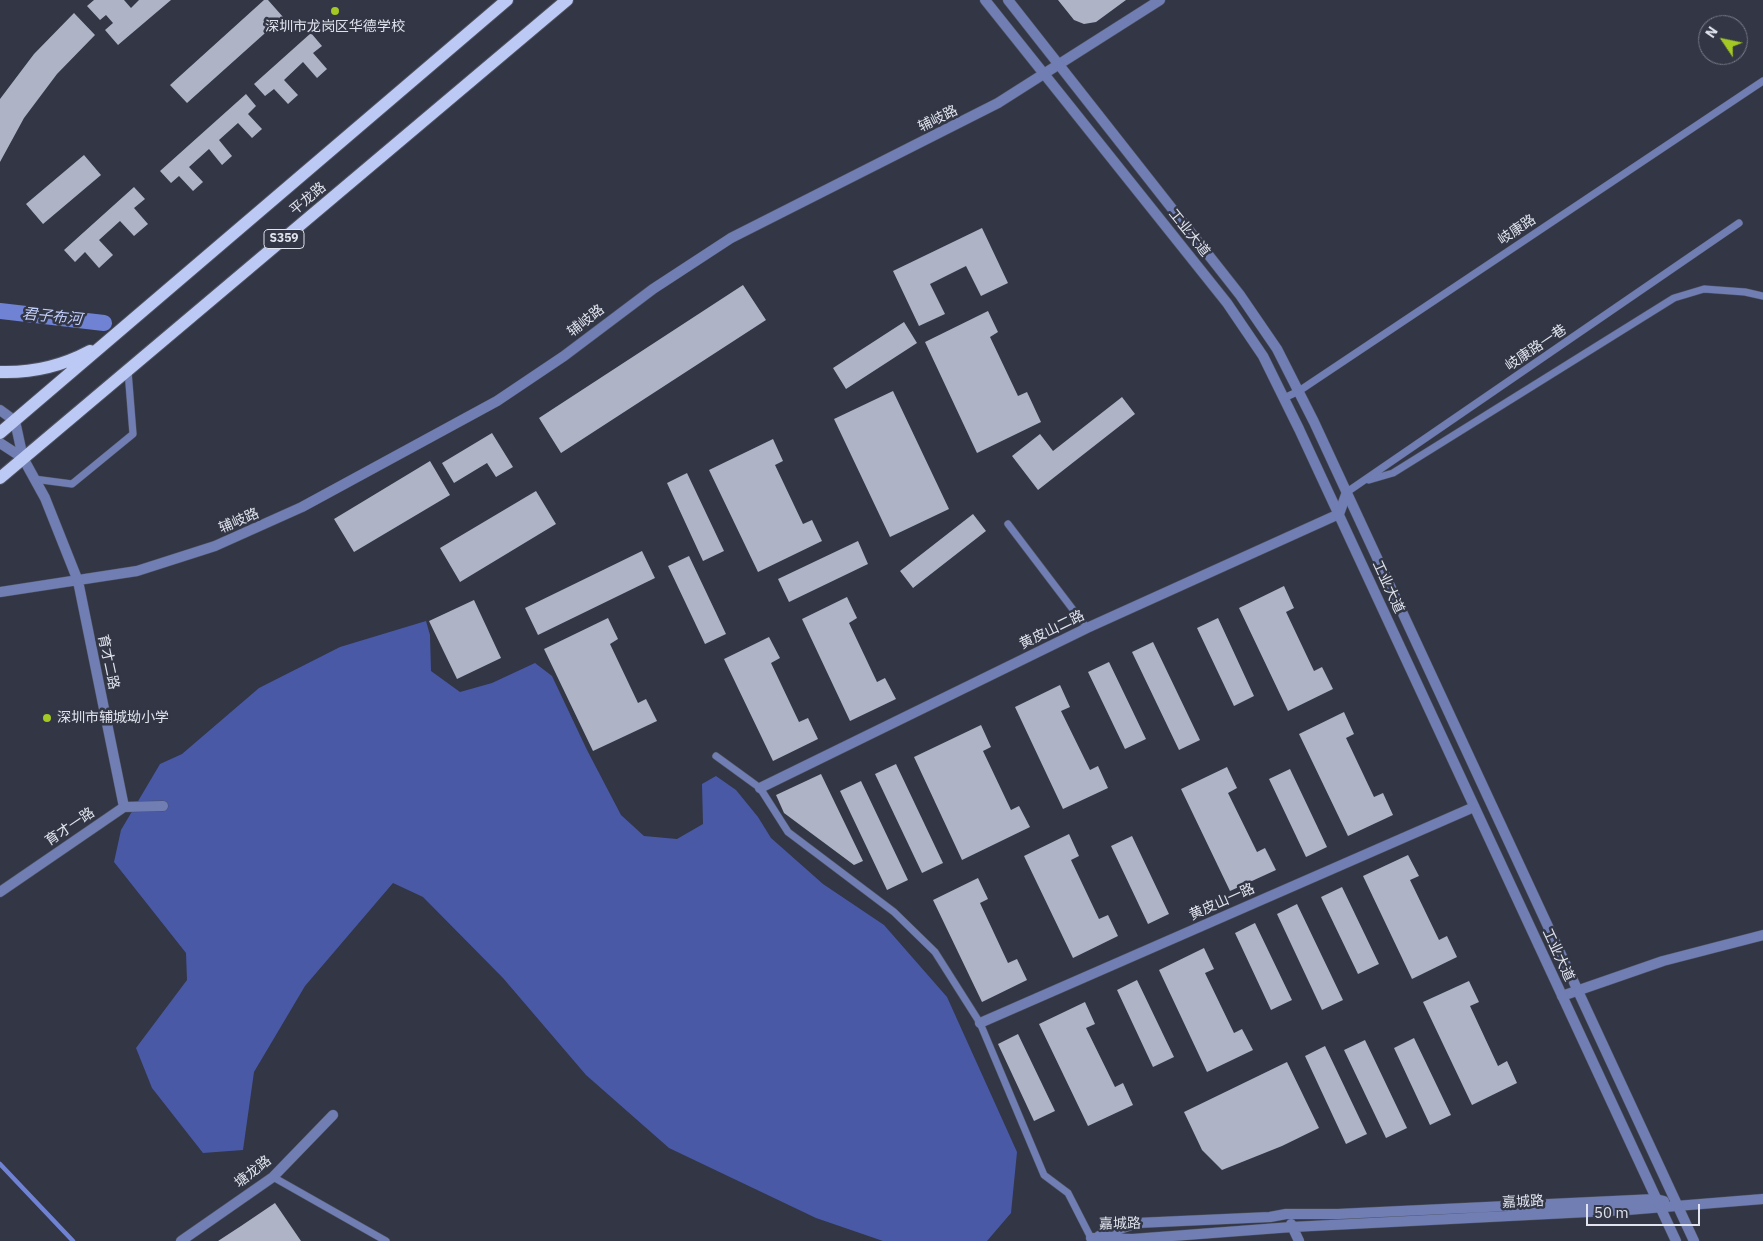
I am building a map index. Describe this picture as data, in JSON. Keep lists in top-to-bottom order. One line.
{"streets":{"main road":["平龙路","S359"],"street":["辅岐路","工业大道","黄皮山二路","育才二路","育才一路","黄皮山一路","塘龙路","嘉城路"],"lane":["岐康路","岐康路一巷"]},"crossings":[["辅岐路","工业大道"],["辅岐路","育才二路"],["平龙路","育才二路"],["岐康路","工业大道"],["工业大道","岐康路一巷"],["工业大道","黄皮山二路"],["工业大道","黄皮山一路"],["工业大道","嘉城路"],["育才二路","育才一路"]],"water":["君子布河"],"places":["深圳市龙岗区华德学校","深圳市辅城坳小学"],"scale_bar":"50 m","north":"top left"}
